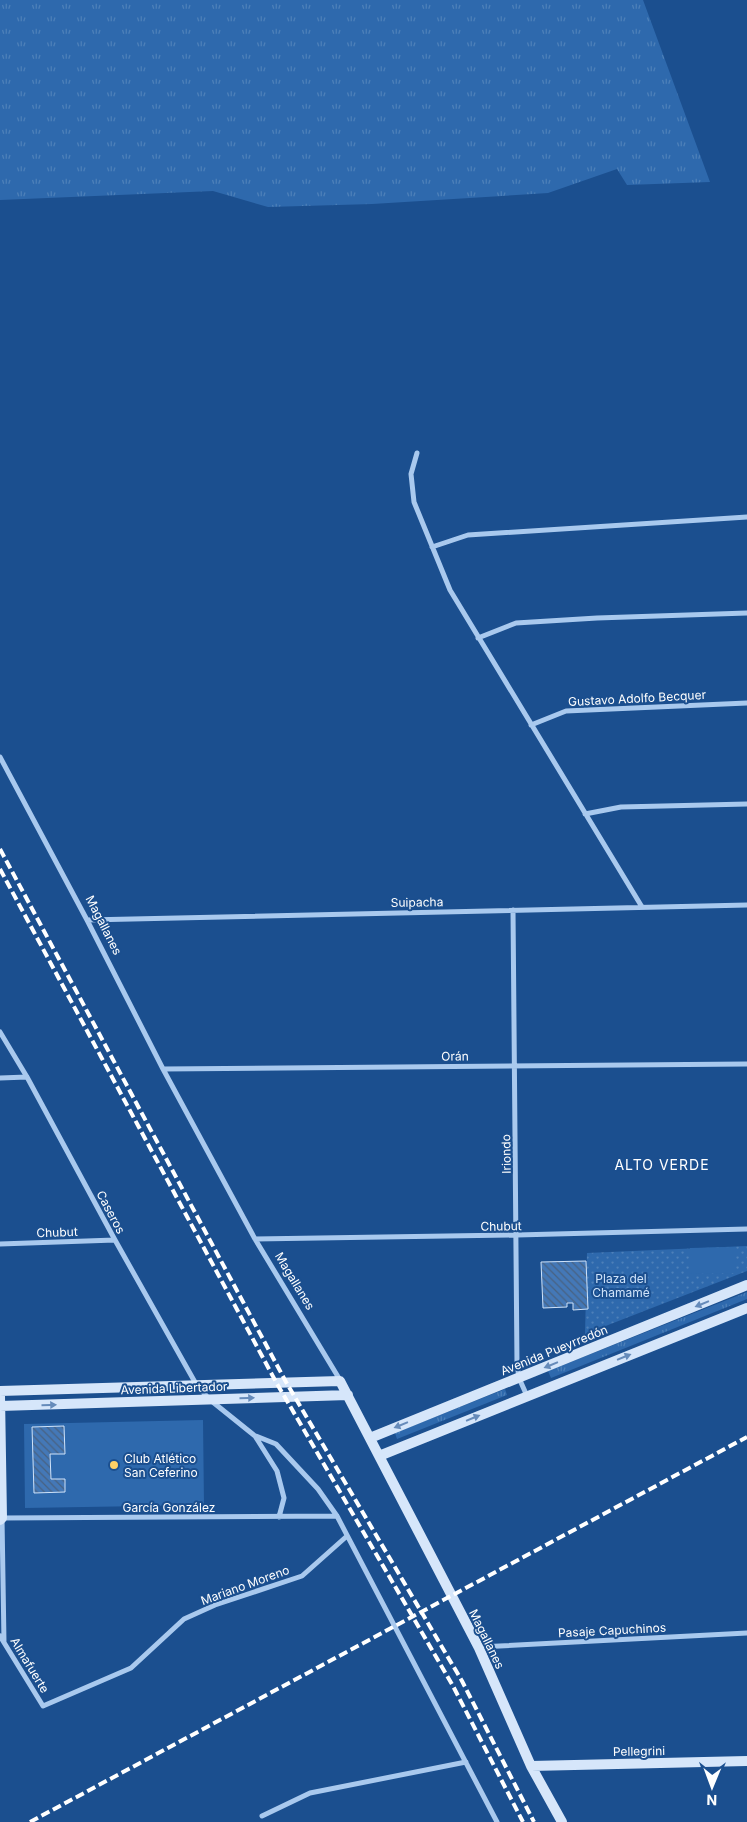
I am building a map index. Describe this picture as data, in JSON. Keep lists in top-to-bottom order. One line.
{"streets":{"main road":["Magallanes","Avenida Pueyrredón","Avenida Libertador","Pellegrini"],"street":["Gustavo Adolfo Becquer","Suipacha","Orán","Iriondo","Caseros","Chubut","García González","Mariano Moreno","Pasaje Capuchinos","Almafuerte"]},"crossings":[["Suipacha","Magallanes"],["Suipacha","Iriondo"],["Magallanes","Orán"],["Magallanes","Chubut"],["Magallanes","Avenida Pueyrredón"],["Magallanes","Avenida Libertador"],["Magallanes","Pasaje Capuchinos"],["Magallanes","Pellegrini"],["Orán","Iriondo"],["Iriondo","Chubut"],["Iriondo","Avenida Pueyrredón"],["Caseros","Chubut"],["Caseros","Avenida Libertador"],["Mariano Moreno","Almafuerte"]],"districts":["ALTO VERDE"],"parks":["Plaza del Chamamé"],"places":["Club Atlético San Ceferino"],"north":"bottom"}
